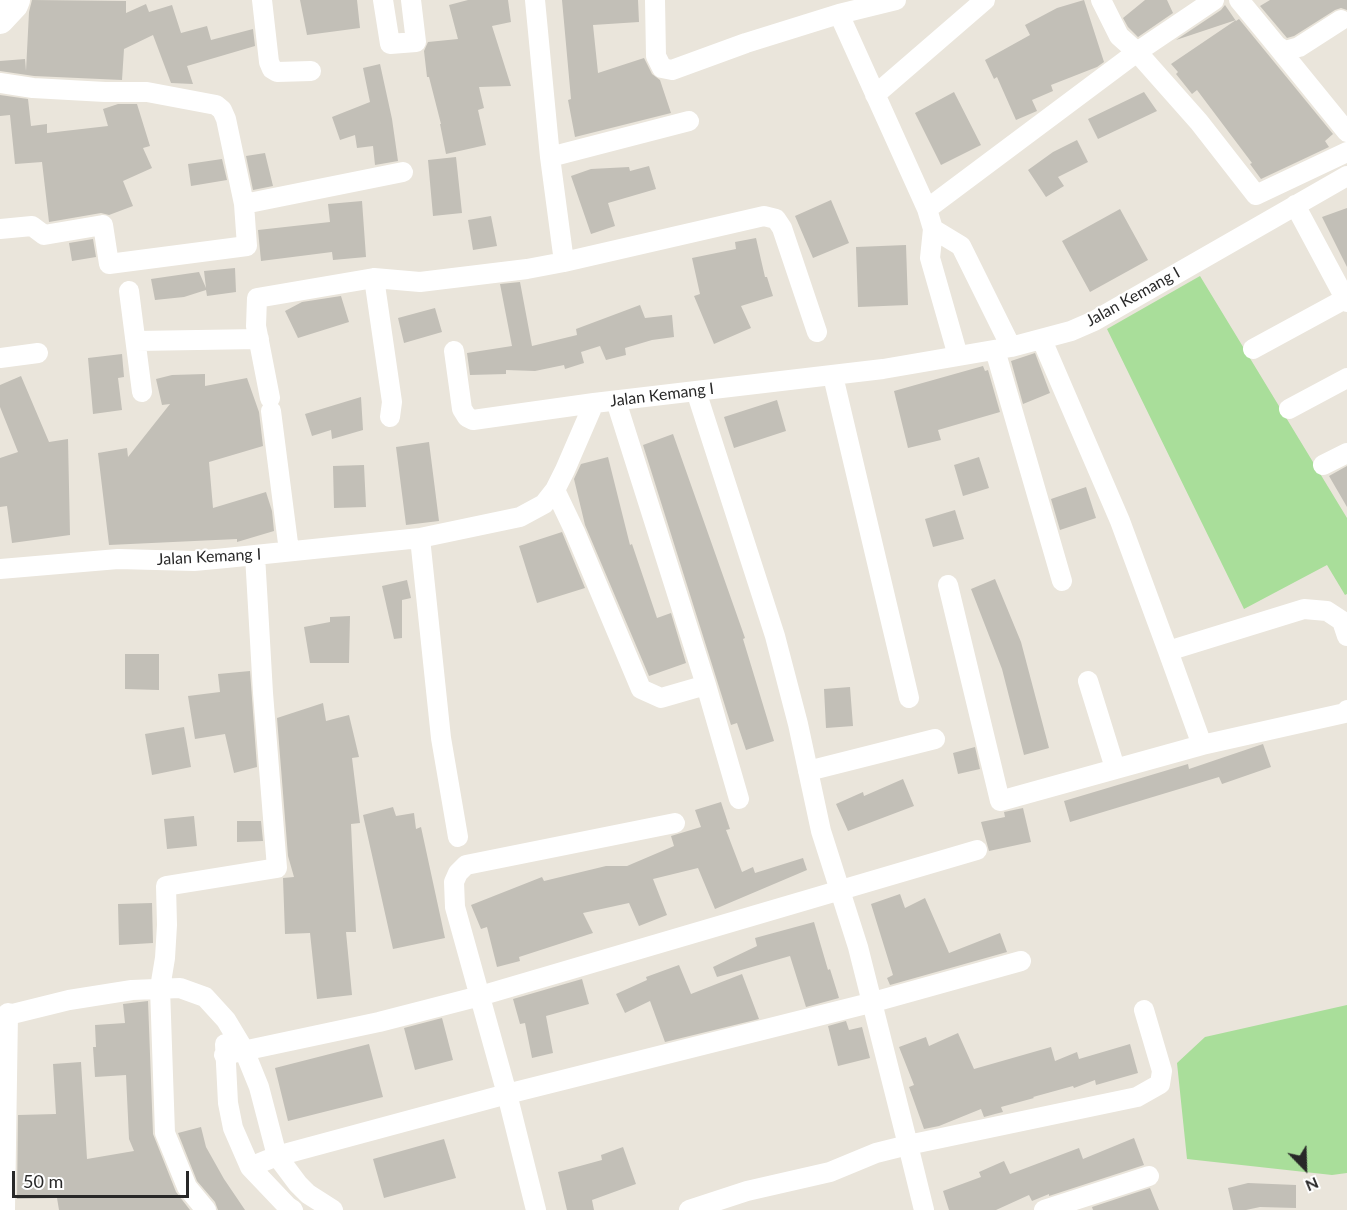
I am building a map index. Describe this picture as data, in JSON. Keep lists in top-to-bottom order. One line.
{"streets":{"street":["Jalan Kemang I"]},"scale_bar":"50 m","north":"bottom right"}
